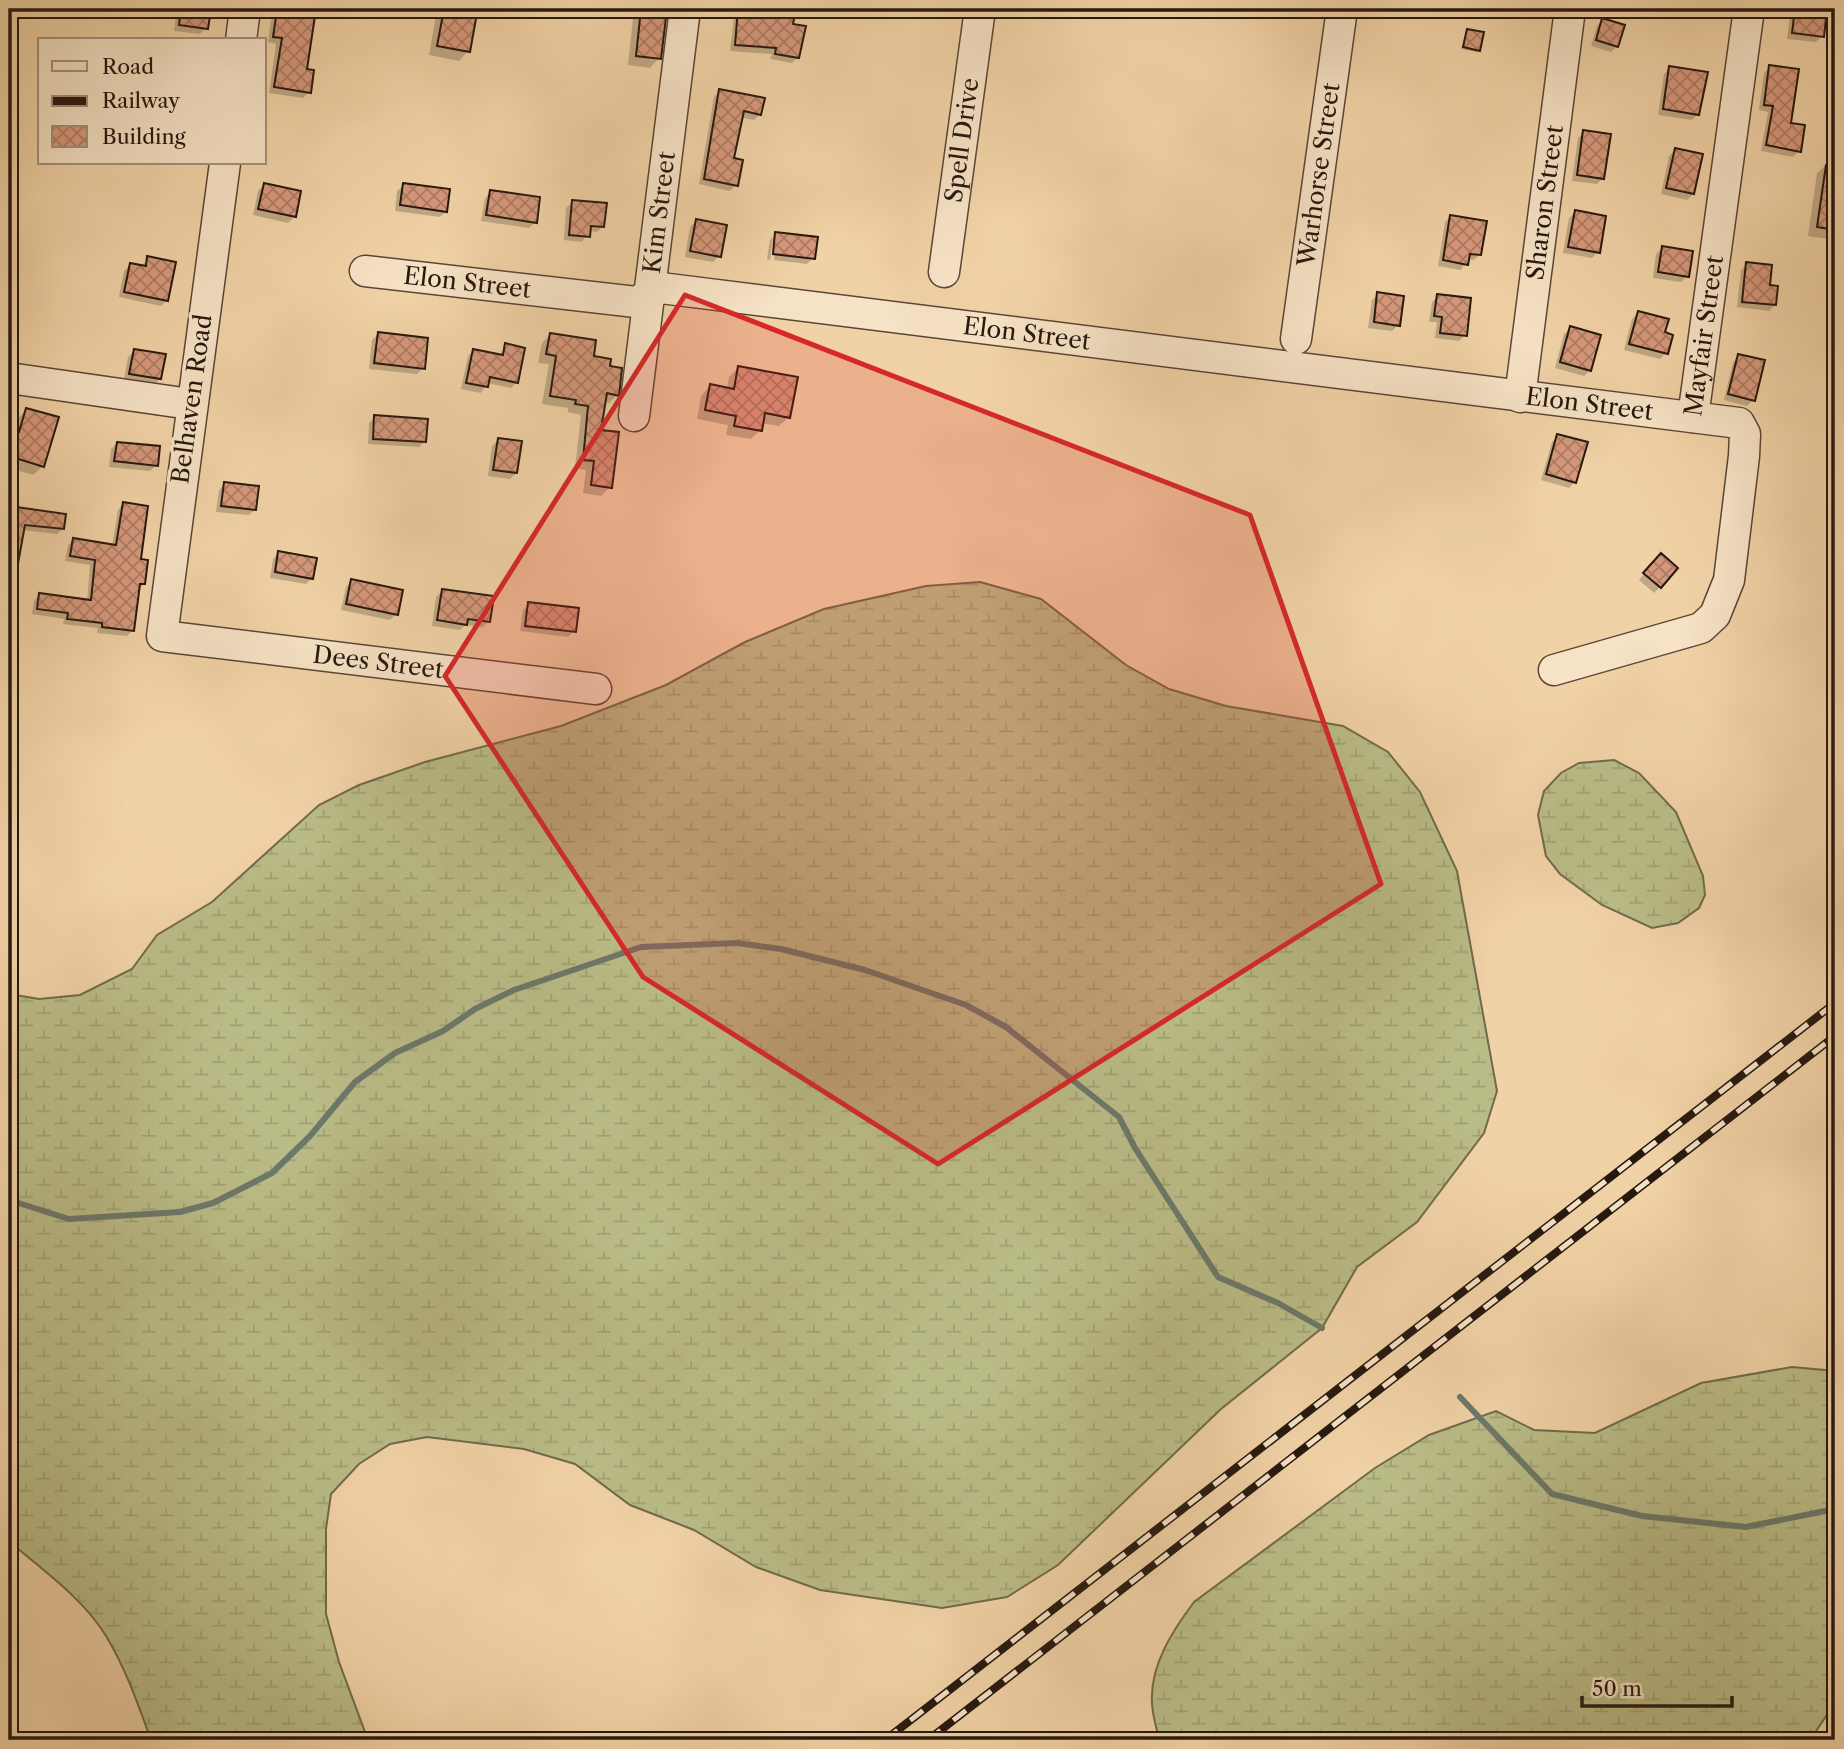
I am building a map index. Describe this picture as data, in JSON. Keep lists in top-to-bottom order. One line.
{"streets":{"street":["Spell Drive","Warhorse Street","Sharon Street","Kim Street","Elon Street","Mayfair Street","Belhaven Road","Dees Street"]},"crossings":[["Sharon Street","Elon Street"],["Kim Street","Elon Street"],["Elon Street","Mayfair Street"],["Belhaven Road","Dees Street"]],"legend":["Road","Railway","Building"],"scale_bar":"50 m"}
